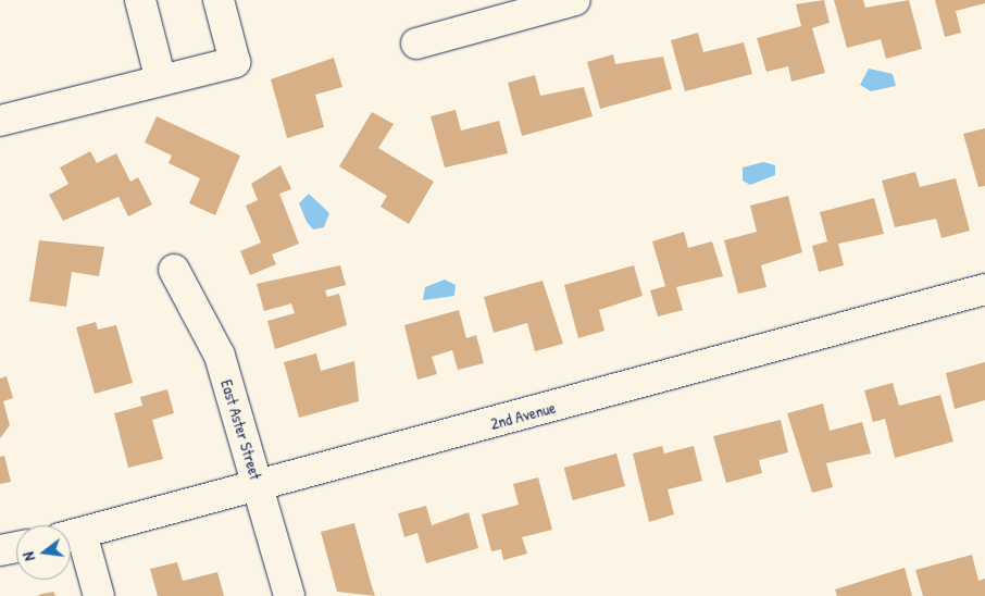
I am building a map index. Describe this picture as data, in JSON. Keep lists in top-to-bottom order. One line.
{"streets":{"street":["2nd Avenue","East Aster Street"]},"crossings":[["2nd Avenue","East Aster Street"]],"north":"left"}
